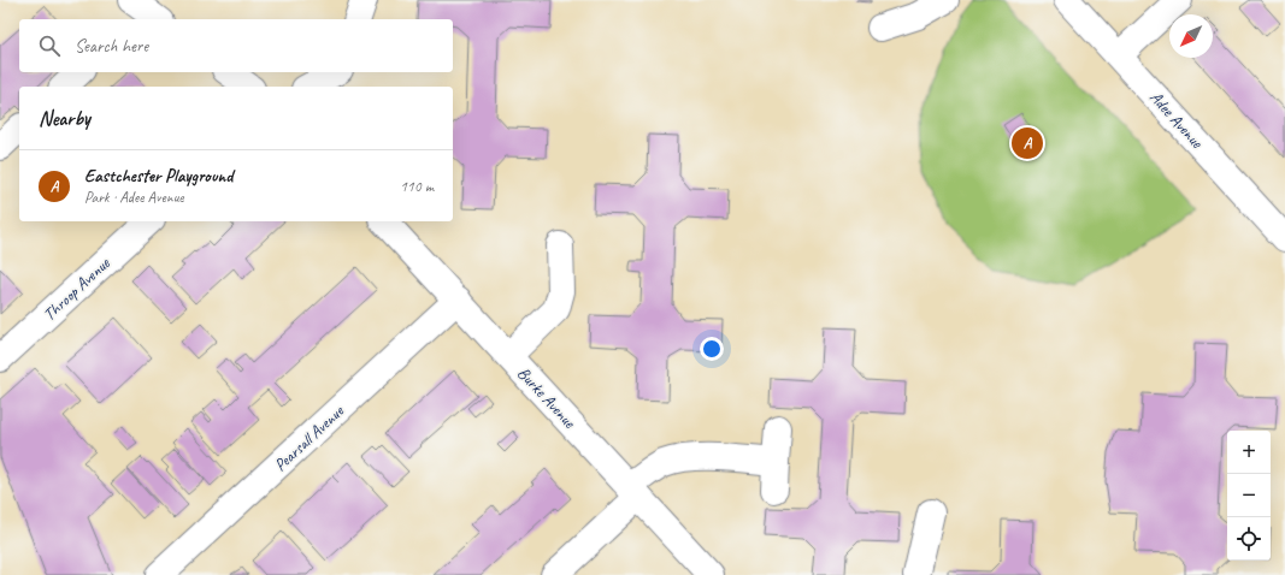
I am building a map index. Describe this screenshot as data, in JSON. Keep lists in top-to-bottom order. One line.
{"streets":{"street":["Adee Avenue","Throop Avenue","Burke Avenue","Pearsall Avenue"]},"crossings":[["Burke Avenue","Pearsall Avenue"]],"north":"bottom left","page":{"search":"Search here","heading":"Nearby","pins":"A","list":[{"mark":"A","name":"Eastchester Playground","note":"Park · Adee Avenue","value":"110 m"}],"map_buttons":["+","−"]}}
